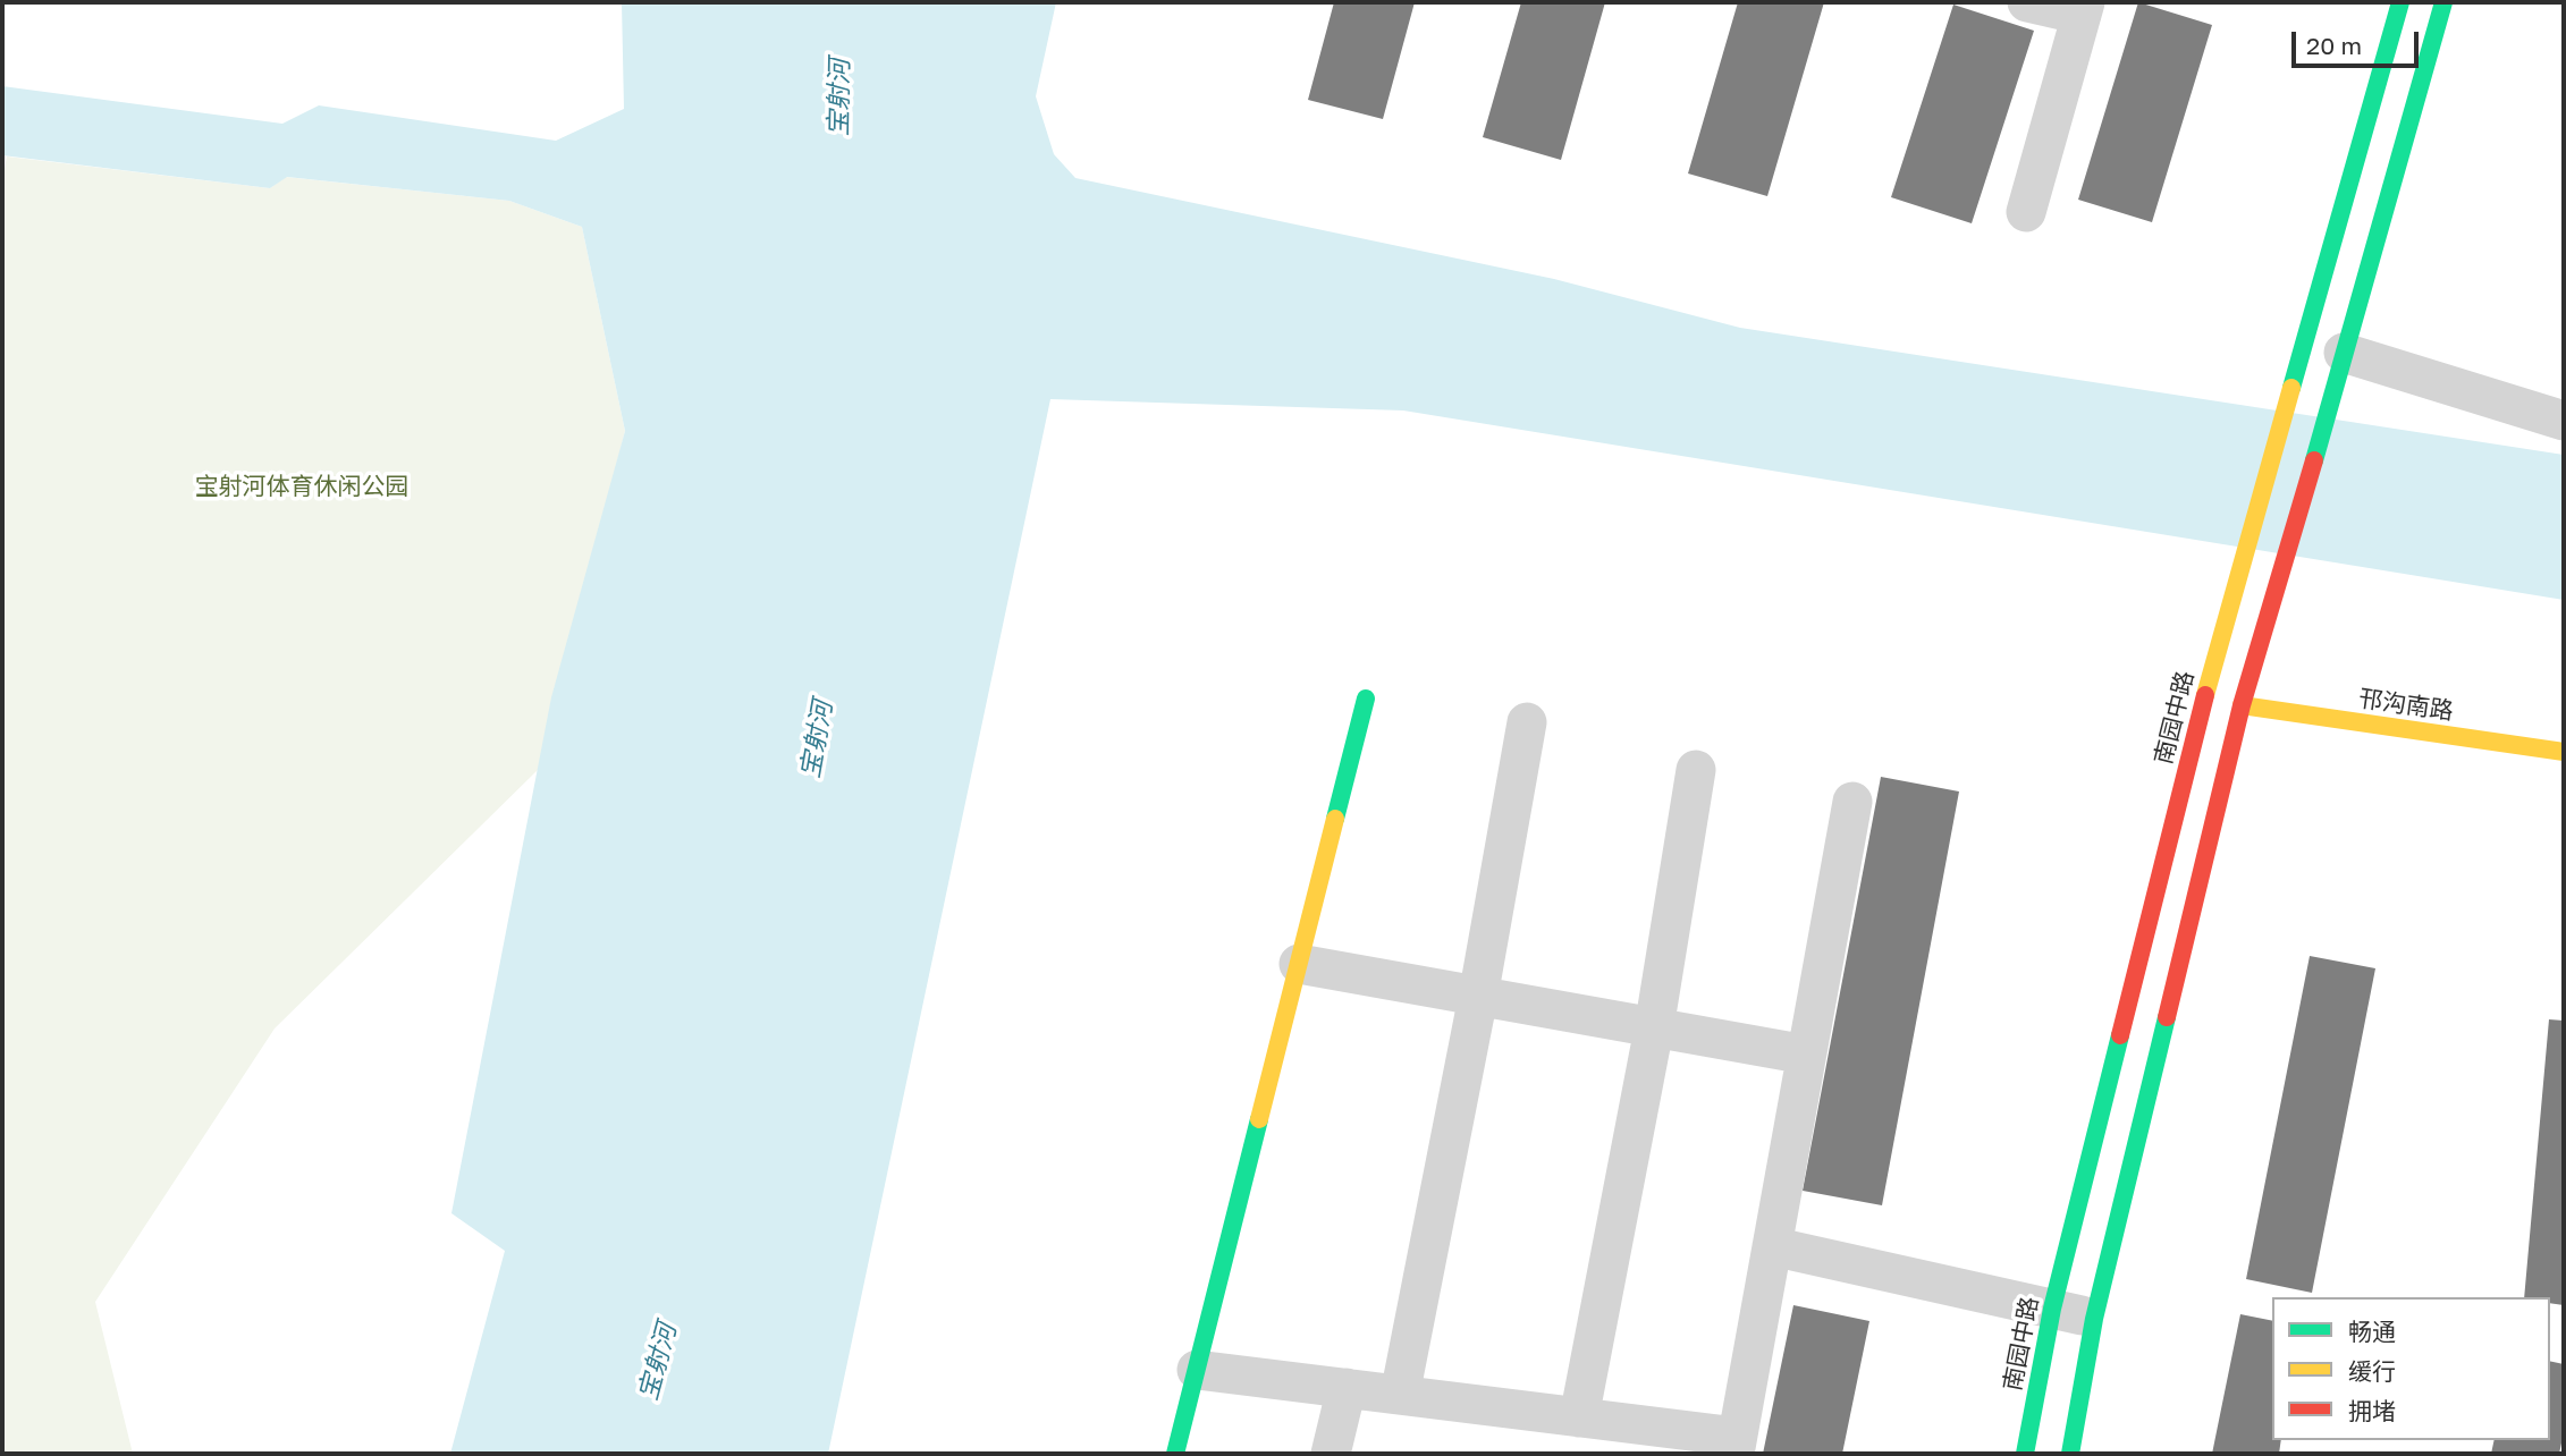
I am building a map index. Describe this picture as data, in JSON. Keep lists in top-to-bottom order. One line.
{"streets":{"main road":["邗沟南路","南园中路"]},"water":["宝射河"],"parks":["宝射河体育休闲公园"],"legend":["畅通","缓行","拥堵"],"scale_bar":"20 m"}
